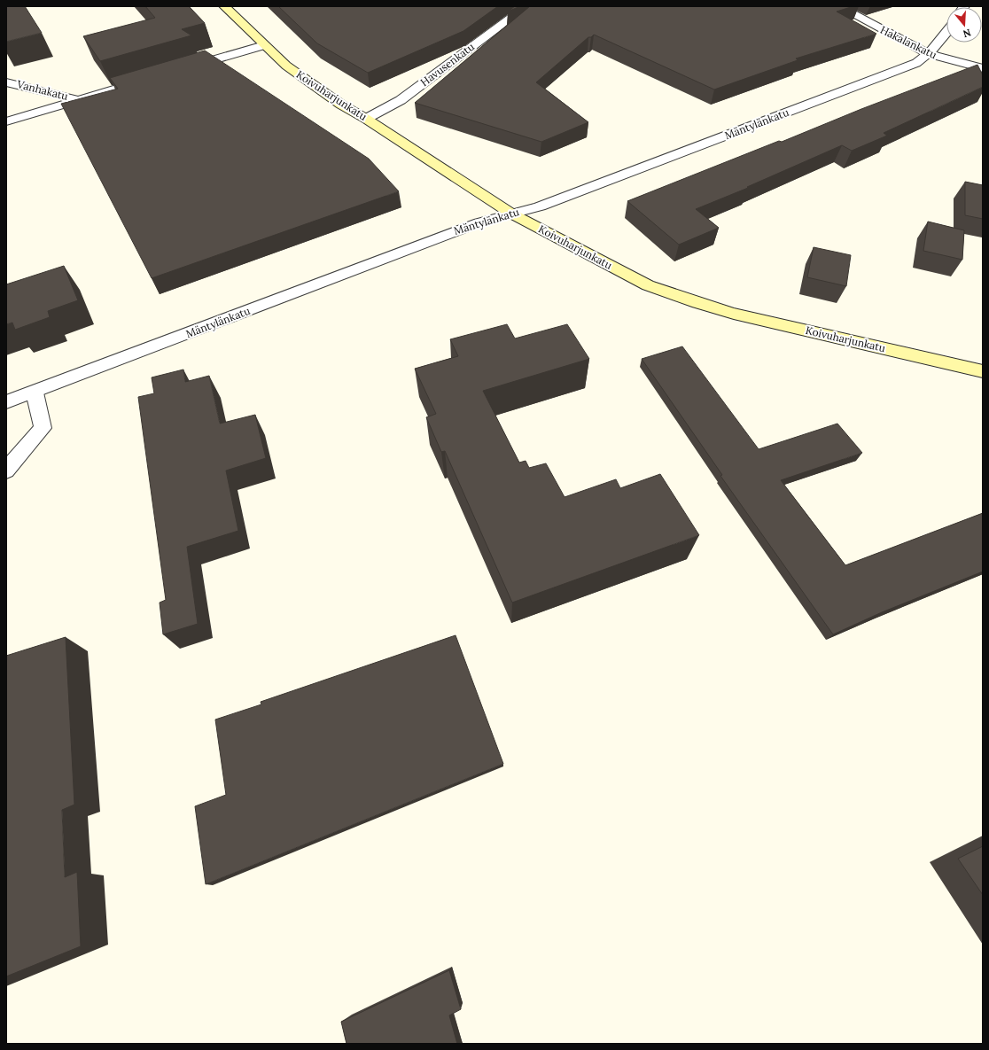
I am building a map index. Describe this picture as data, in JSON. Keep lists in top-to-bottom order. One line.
{"streets":{"street":["Hakalankatu","Havusenkatu","Vanhakatu","Koivuharjunkatu","Mäntylänkatu"]},"crossings":[["Hakalankatu","Mäntylänkatu"],["Havusenkatu","Koivuharjunkatu"],["Koivuharjunkatu","Mäntylänkatu"]],"north":"bottom"}
